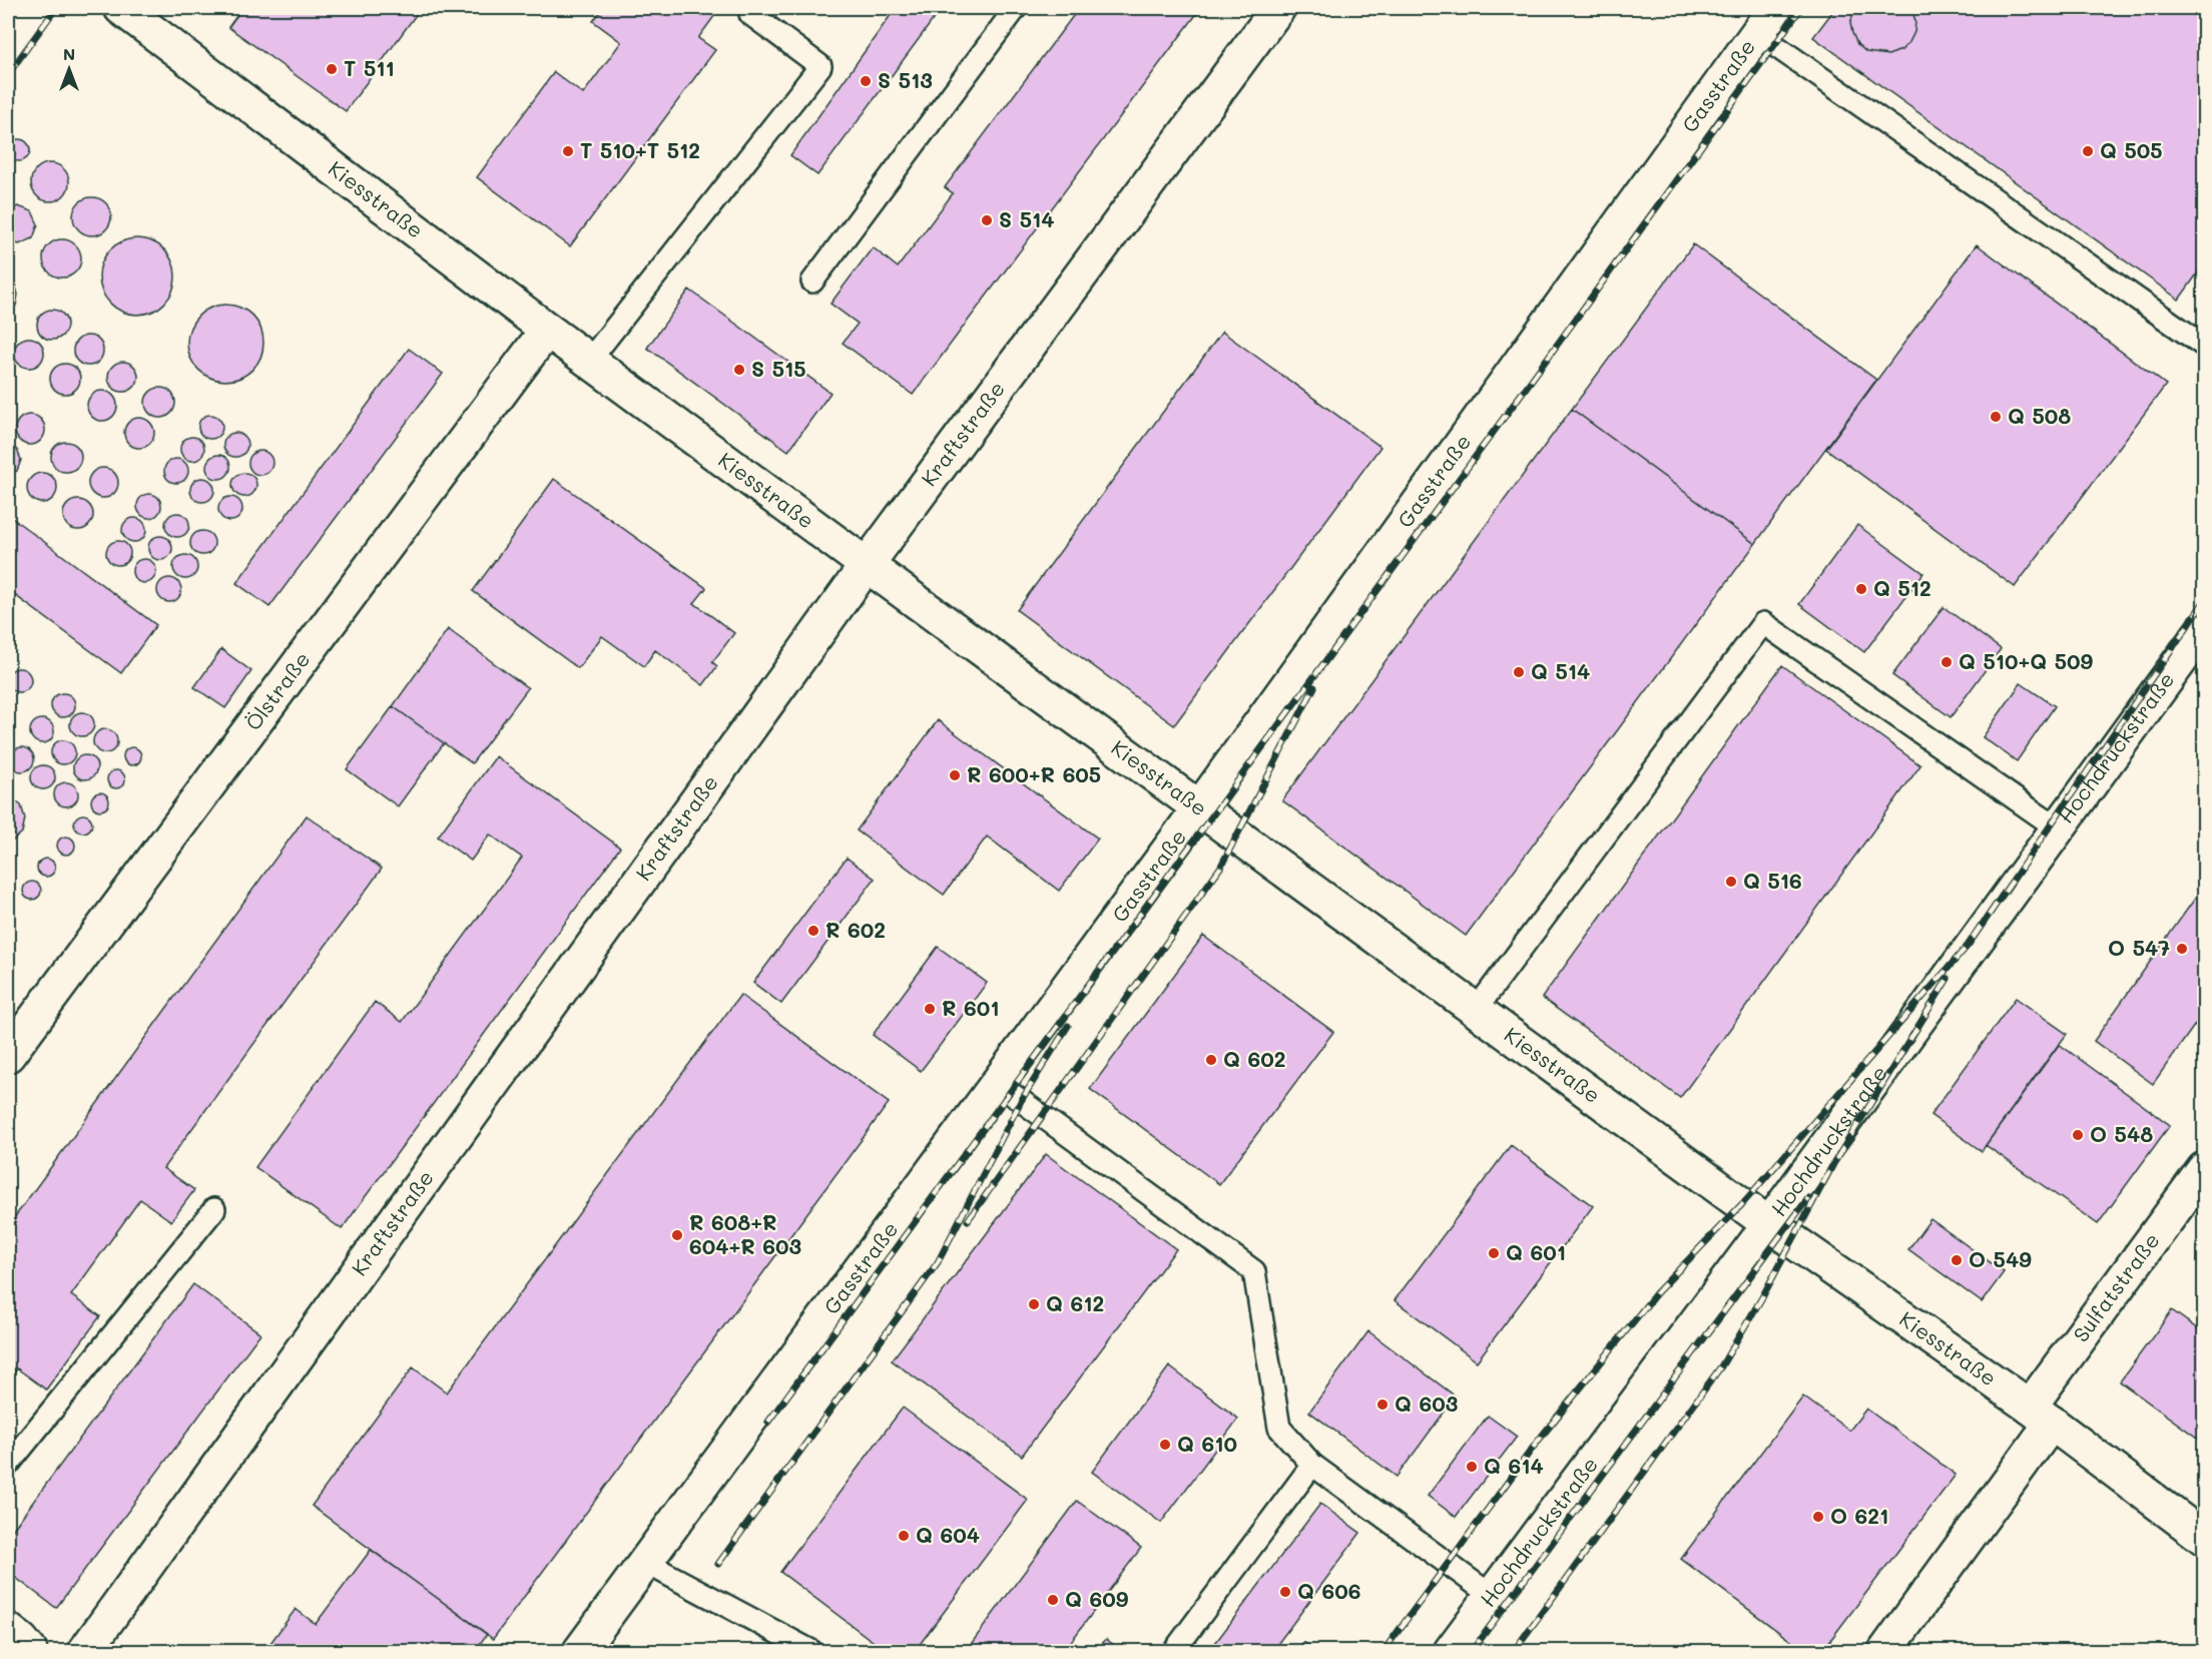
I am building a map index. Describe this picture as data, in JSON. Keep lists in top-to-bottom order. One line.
{"streets":{"street":["Gasstraße","Kiesstraße","Kraftstraße","Ölstraße","Hochdruckstraße","Sulfatstraße"]},"crossings":[["Gasstraße","Kiesstraße"],["Kiesstraße","Kraftstraße"],["Kiesstraße","Ölstraße"],["Kiesstraße","Hochdruckstraße"],["Kiesstraße","Sulfatstraße"]],"places":["T 511","S 513","T 510+T 512","Q 505","S 514","S 515","Q 508","Q 512","Q 510+Q 509","Q 514","R 600+R 605","Q 516","R 602","O 547","R 601","Q 602","O 548","R 608+R 604+R 603","Q 601","O 549","Q 612","Q 603","Q 610","Q 614","O 621","Q 604","Q 606","Q 609"],"north":"top"}
